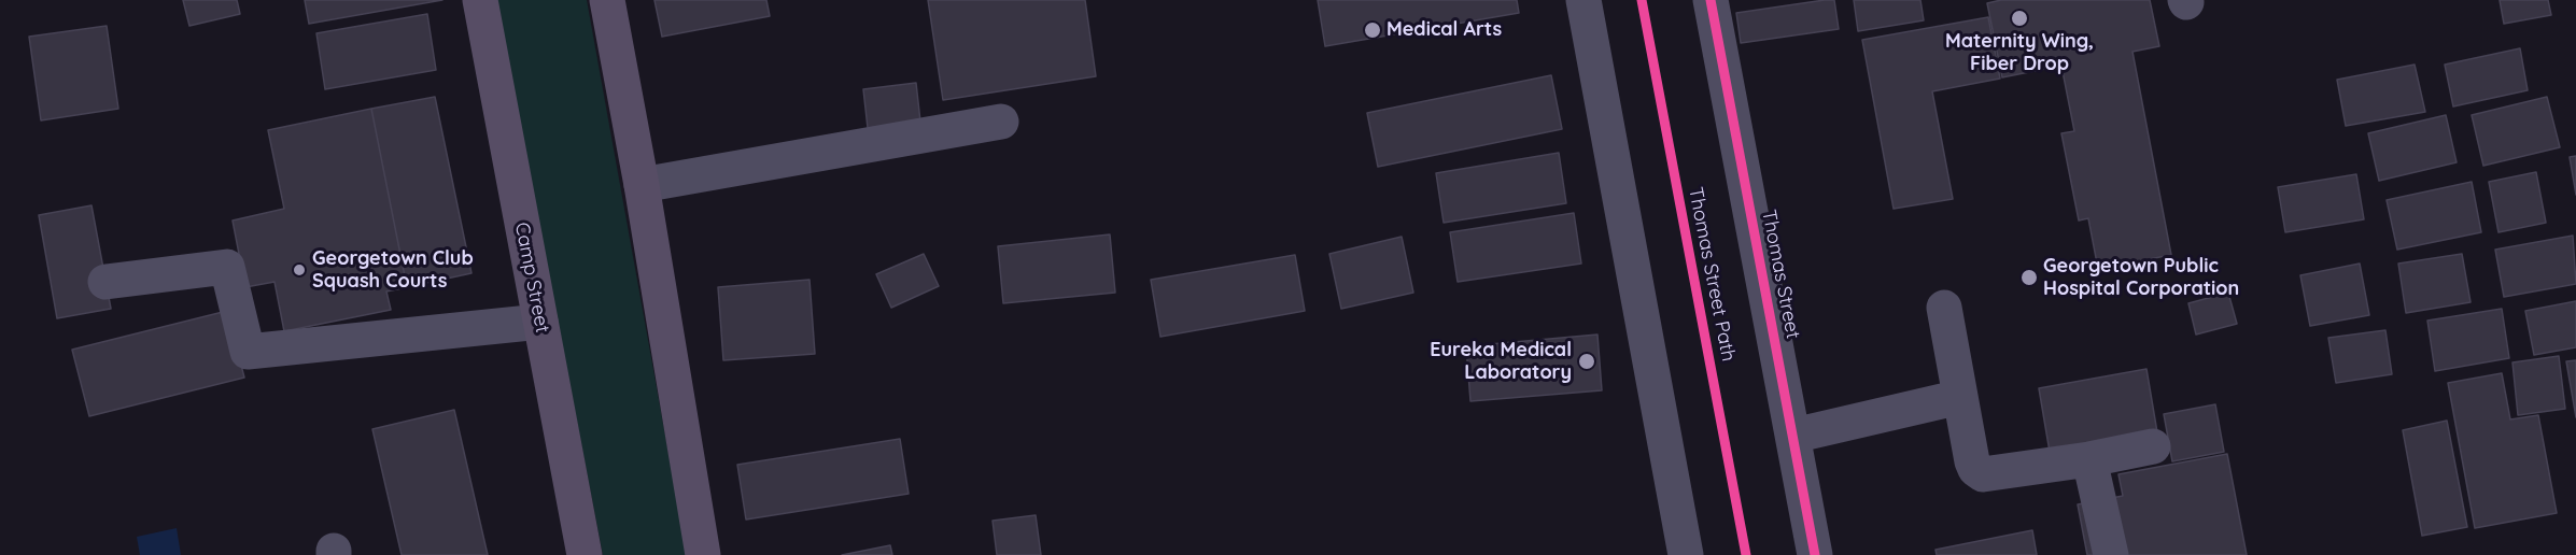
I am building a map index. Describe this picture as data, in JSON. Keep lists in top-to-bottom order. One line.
{"streets":{"main road":["Camp Street"],"street":["Thomas Street"],"cycle path":["Thomas Street Path"]},"places":["Maternity Wing, Fiber Drop","Medical Arts","Georgetown Club Squash Courts","Georgetown Public Hospital Corporation","Eureka Medical Laboratory"]}
